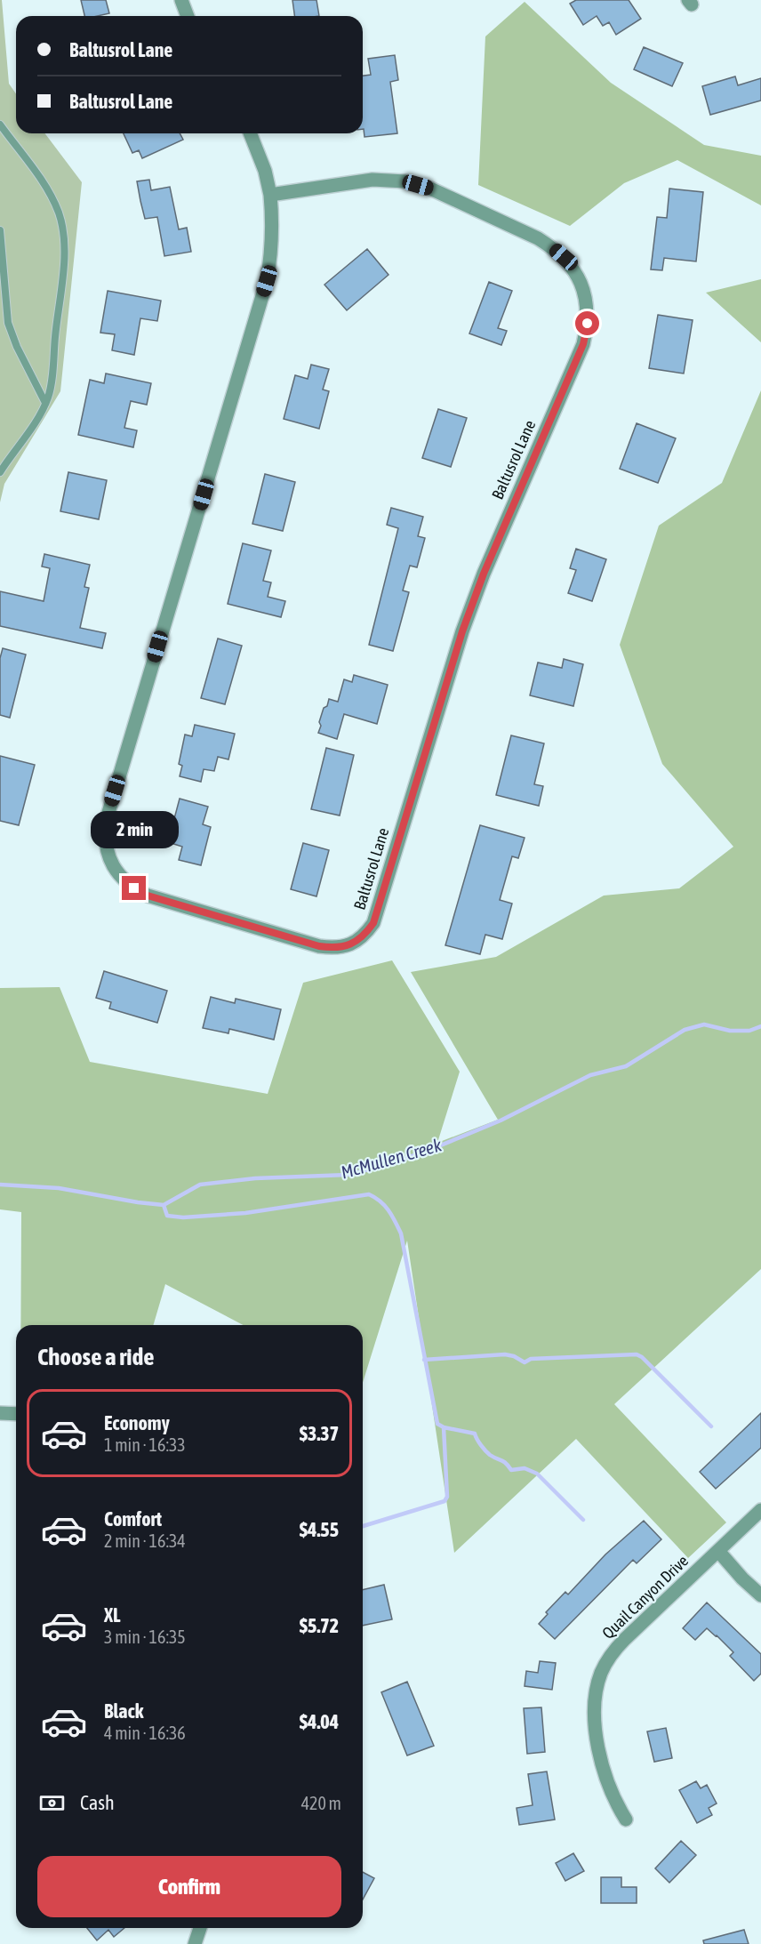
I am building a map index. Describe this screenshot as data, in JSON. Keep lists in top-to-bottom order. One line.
{"streets":{"street":["Baltusrol Lane","Quail Canyon Drive"]},"water":["McMullen Creek"],"page":{"banner":["Baltusrol Lane","Baltusrol Lane"],"bubble":"2 min","heading":"Choose a ride","list":[{"name":"Economy","note":"1 min · 16:33","value":"$3.37"},{"name":"Comfort","note":"2 min · 16:34","value":"$4.55"},{"name":"XL","note":"3 min · 16:35","value":"$5.72"},{"name":"Black","note":"4 min · 16:36","value":"$4.04"}],"pay":["Cash","420 m"],"buttons":"Confirm"}}
